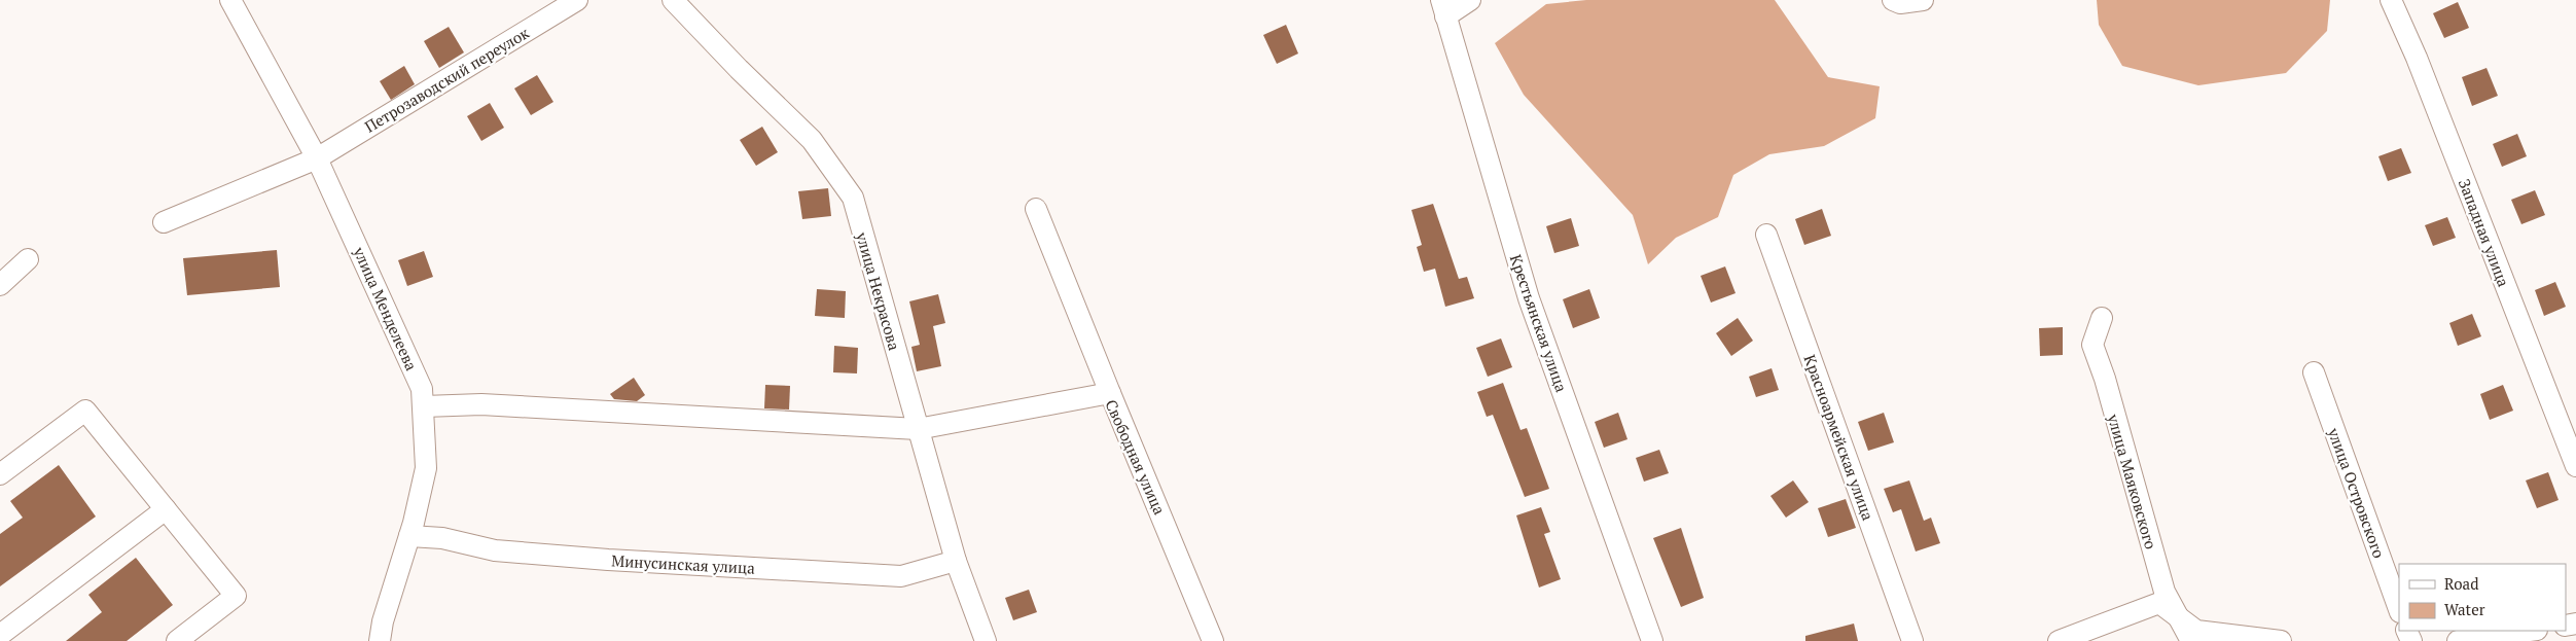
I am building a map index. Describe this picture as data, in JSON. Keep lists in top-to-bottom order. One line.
{"streets":{"street":["Петрозаводский переулок","Западная улица","улица Некрасова","улица Менделеева","Крестьянская улица","Красноармейская улица","Свободная улица","улица Маяковского","улица Островского","Минусинская улица"]},"crossings":[["Петрозаводский переулок","улица Менделеева"],["улица Некрасова","Свободная улица"],["улица Некрасова","Минусинская улица"],["улица Менделеева","Свободная улица"],["улица Менделеева","Минусинская улица"]],"legend":["Road","Water"]}
